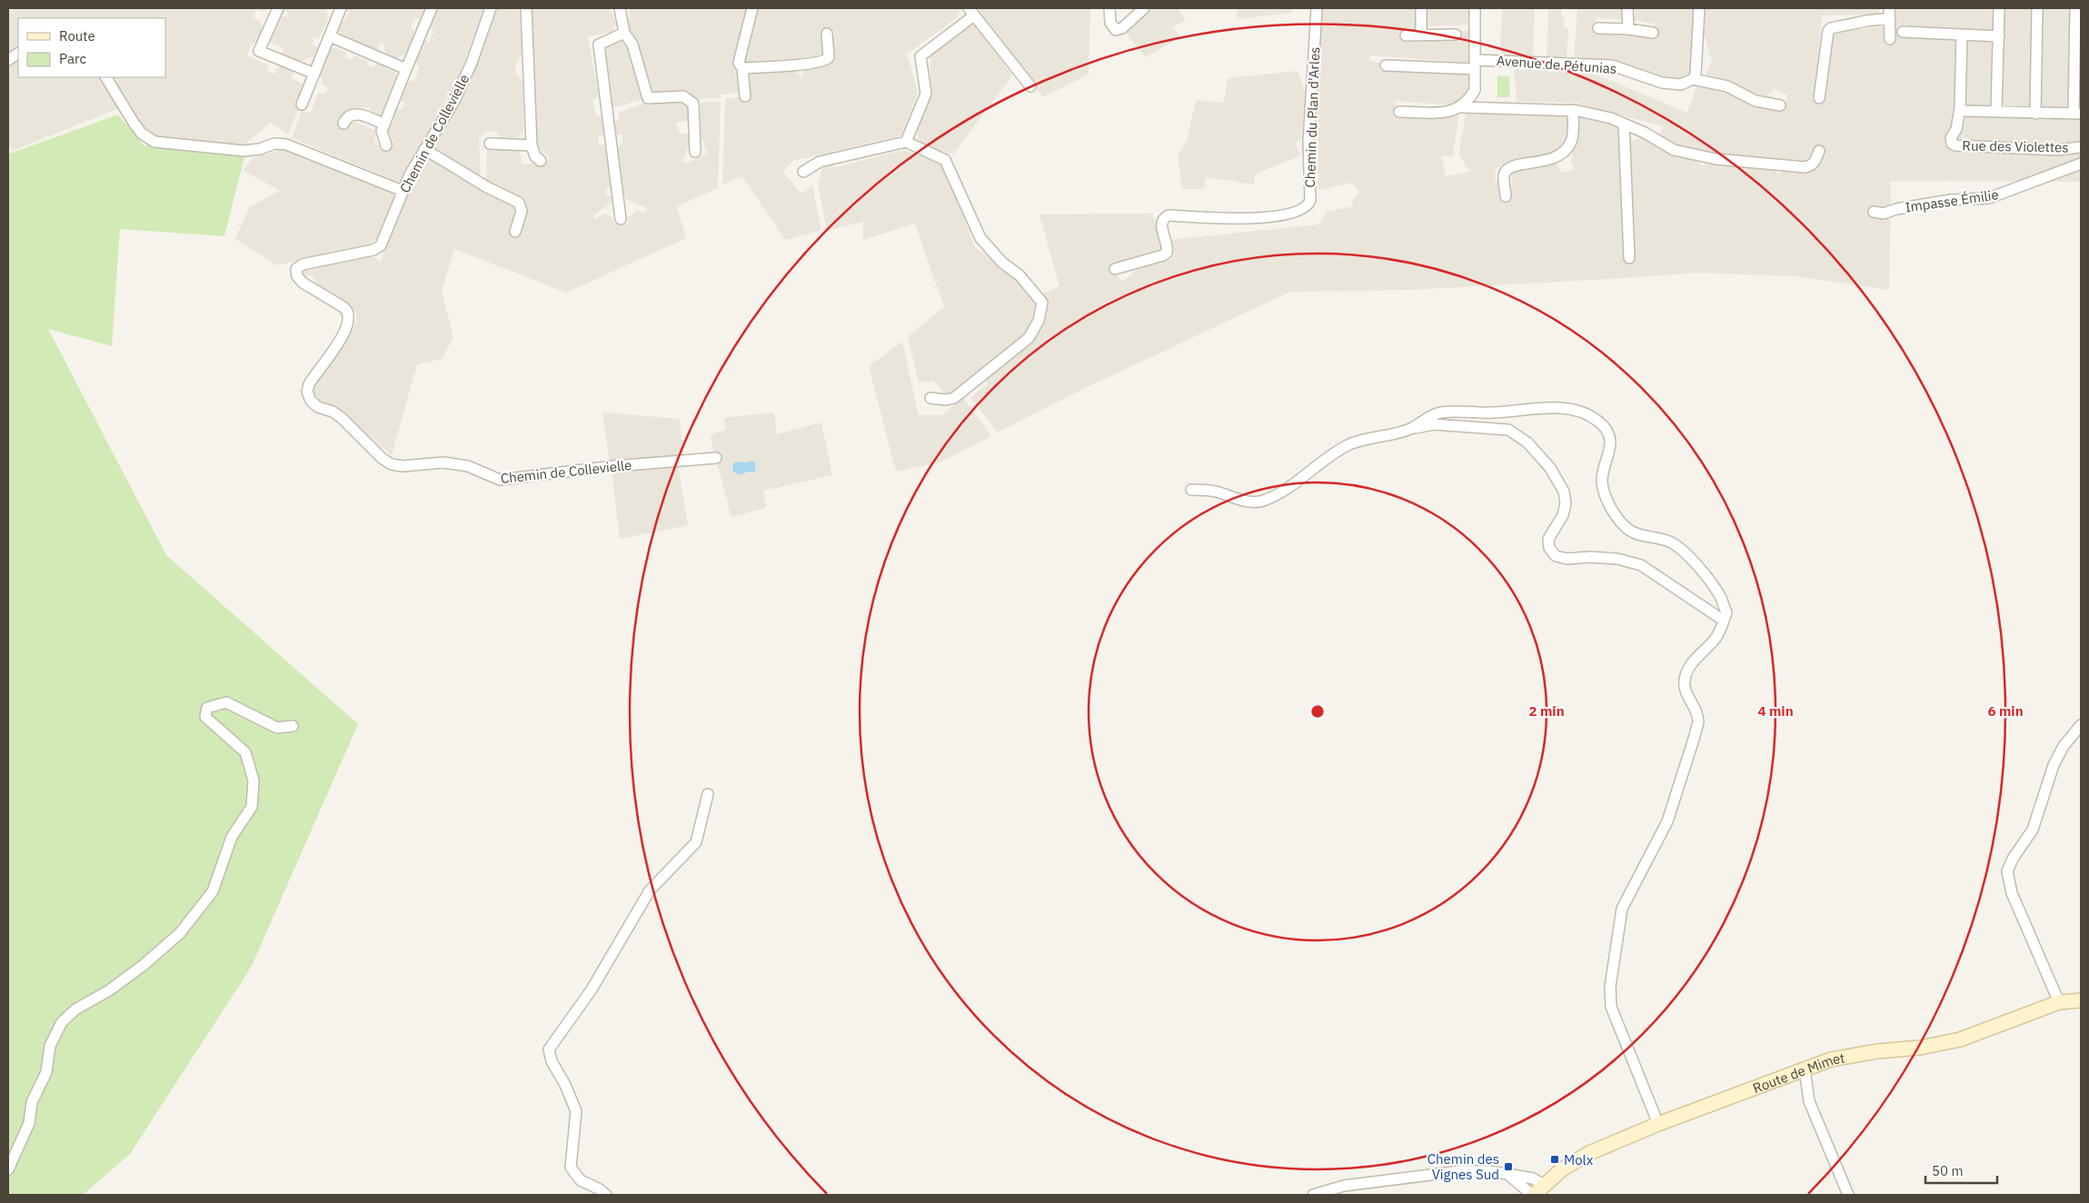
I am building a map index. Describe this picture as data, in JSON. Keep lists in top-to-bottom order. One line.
{"streets":{"main road":["Route de Mimet"],"street":["Avenue de Pétunias","Chemin du Plan d'Arles","Chemin de Collevielle","Rue des Violettes","Impasse Émilie"]},"places":{"transit":["Molx","Chemin des Vignes Sud"]},"legend":["Route","Parc"],"scale_bar":"50 m","rings":["2 min","4 min","6 min"]}
